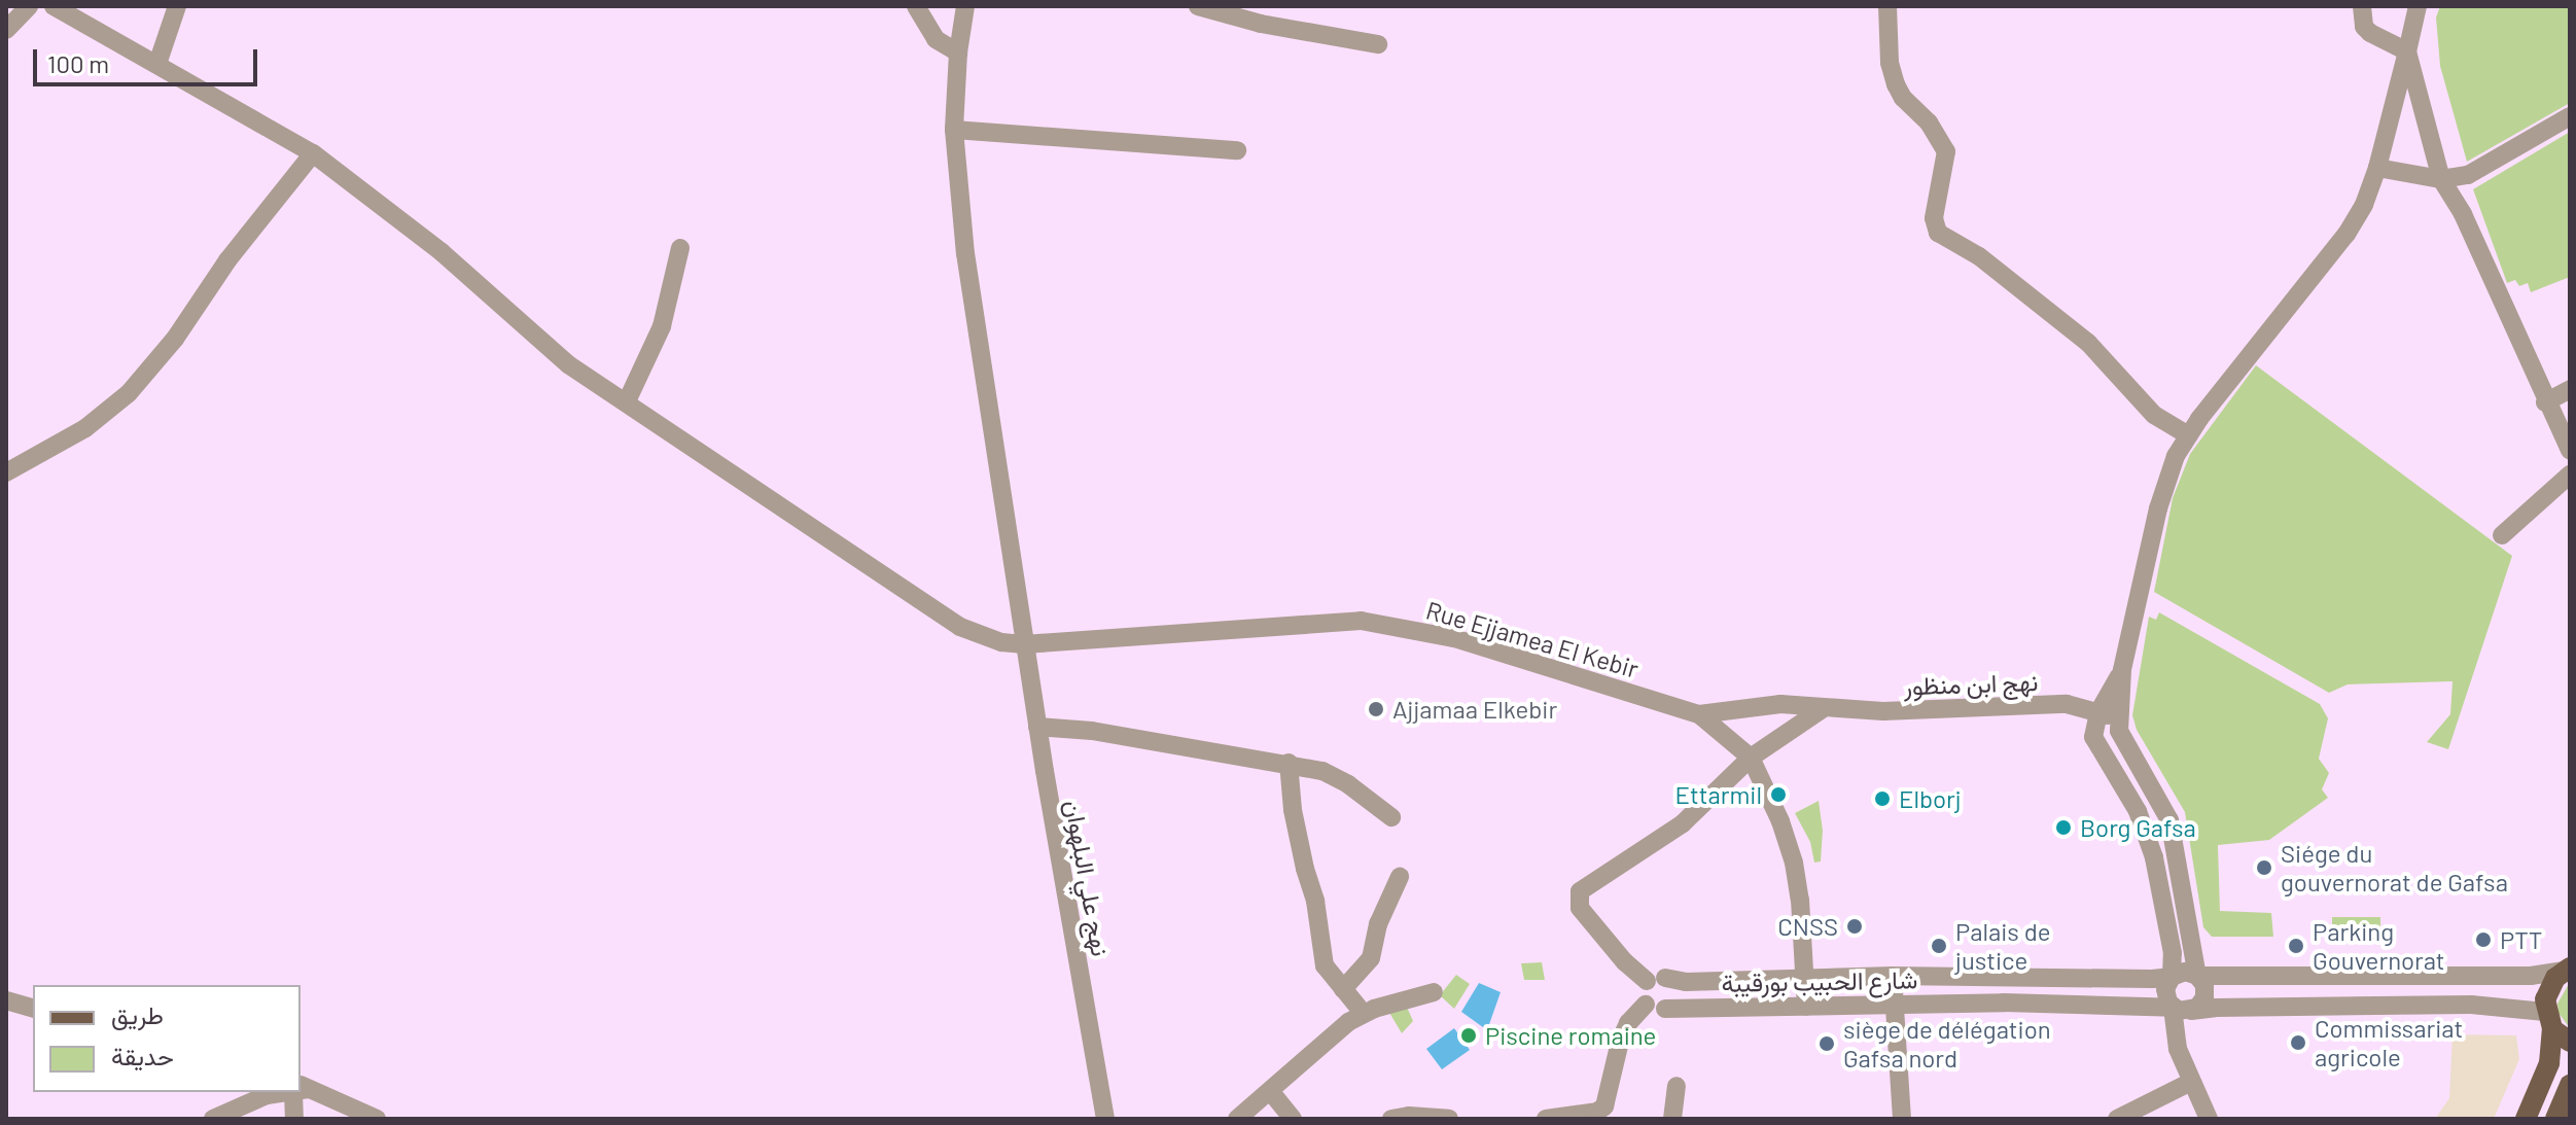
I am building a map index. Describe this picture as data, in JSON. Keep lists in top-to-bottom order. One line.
{"streets":{"street":["Rue Ejjamea El Kebir","نهج ابن منظور","نهج علي البلهوان","شارع الحبيب بورقيبة"]},"crossings":[["Rue Ejjamea El Kebir","نهج ابن منظور"],["Rue Ejjamea El Kebir","نهج علي البلهوان"],["Rue Ejjamea El Kebir","شارع الحبيب بورقيبة"]],"places":["Ajjamaa Elkebir","Ettarmil","Elborj","Borg Gafsa","Siége du gouvernorat de Gafsa","CNSS","PTT","Palais de justice","Parking Gouvernorat","Piscine romaine","Commissariat agricole","siège de délégation Gafsa nord"],"legend":["طريق","حديقة"],"scale_bar":"100 m"}
